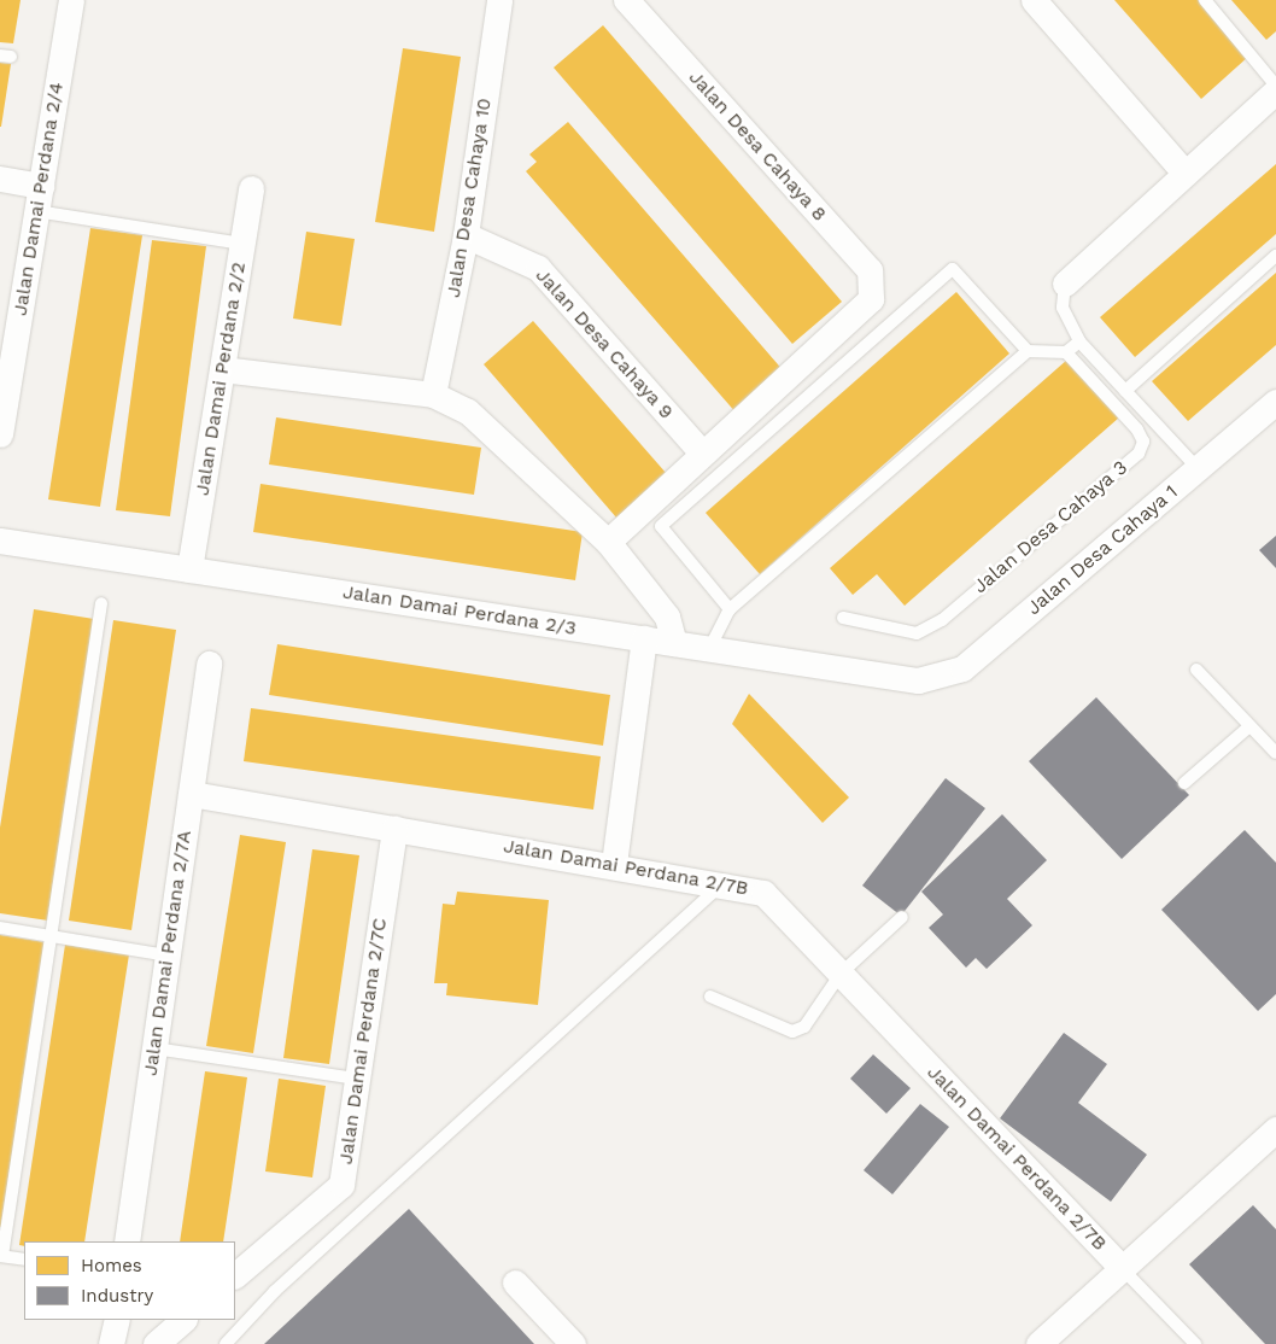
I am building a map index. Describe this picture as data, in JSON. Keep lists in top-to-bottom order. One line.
{"streets":{"street":["Jalan Desa Cahaya 8","Jalan Desa Cahaya 10","Jalan Damai Perdana 2/4","Jalan Desa Cahaya 9","Jalan Damai Perdana 2/2","Jalan Desa Cahaya 1","Jalan Damai Perdana 2/3","Jalan Damai Perdana 2/7B","Jalan Damai Perdana 2/7A","Jalan Damai Perdana 2/7C"],"lane":["Jalan Desa Cahaya 3"]},"crossings":[["Jalan Desa Cahaya 8","Jalan Desa Cahaya 9"],["Jalan Desa Cahaya 10","Jalan Desa Cahaya 9"],["Jalan Damai Perdana 2/2","Jalan Damai Perdana 2/3"],["Jalan Desa Cahaya 1","Jalan Damai Perdana 2/3"],["Jalan Damai Perdana 2/7B","Jalan Damai Perdana 2/7A"],["Jalan Damai Perdana 2/7B","Jalan Damai Perdana 2/7C"]],"legend":["Homes","Industry"]}
